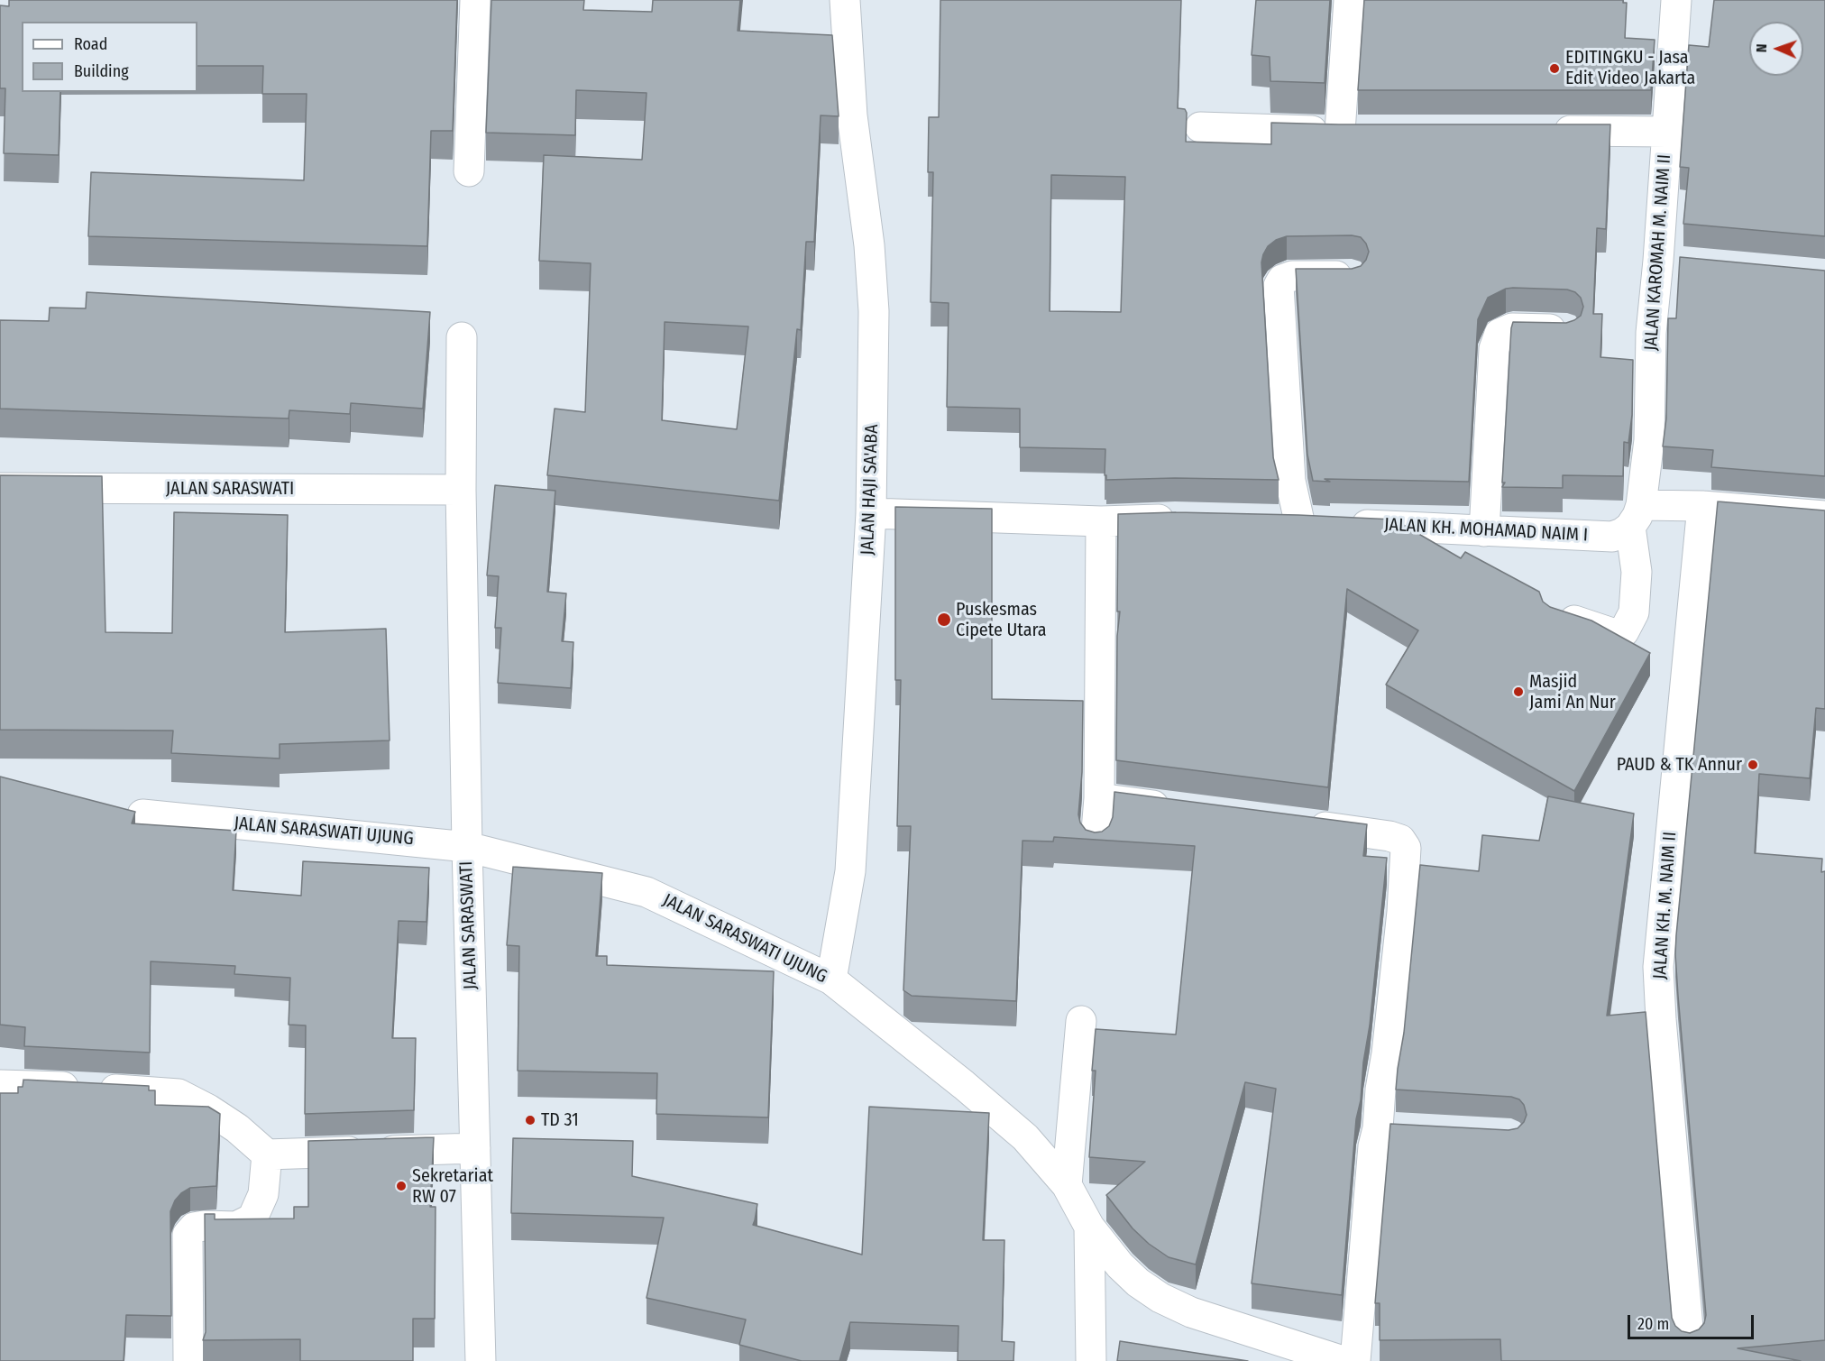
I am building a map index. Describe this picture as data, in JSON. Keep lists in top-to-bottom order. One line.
{"streets":{"street":["JALAN KAROMAH M. NAIM II","JALAN SARASWATI","JALAN HAJI SA'ABA","JALAN KH. MOHAMAD NAIM I","JALAN SARASWATI UJUNG","JALAN KH. M. NAIM II"]},"crossings":[["JALAN KAROMAH M. NAIM II","JALAN KH. MOHAMAD NAIM I"],["JALAN SARASWATI","JALAN SARASWATI UJUNG"],["JALAN HAJI SA'ABA","JALAN SARASWATI UJUNG"],["JALAN KH. MOHAMAD NAIM I","JALAN KH. M. NAIM II"]],"places":["EDITINGKU - Jasa Edit Video Jakarta","Puskesmas Cipete Utara","Masjid Jami An Nur","PAUD & TK Annur","TD 31","Sekretariat RW 07"],"legend":["Road","Building"],"scale_bar":"20 m","north":"left"}
